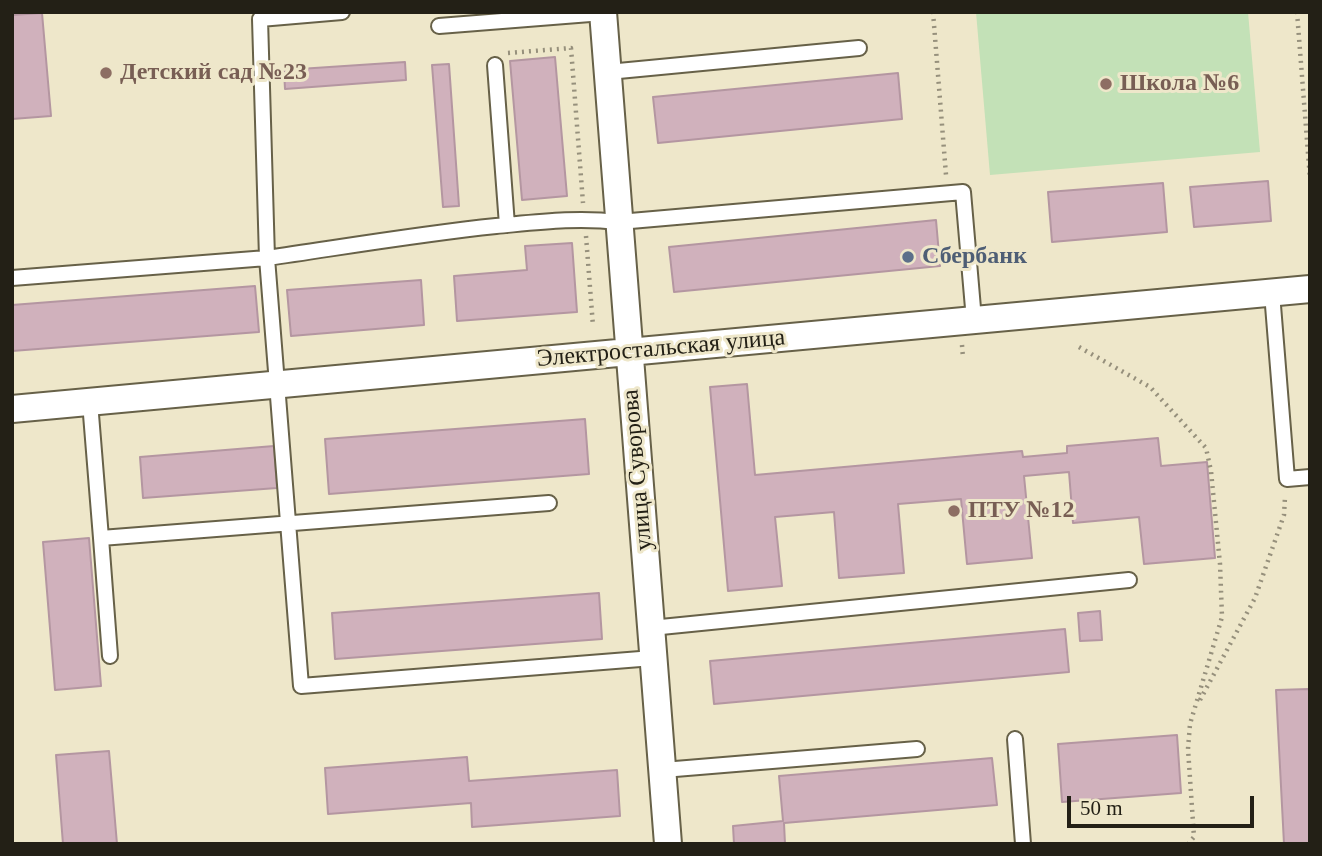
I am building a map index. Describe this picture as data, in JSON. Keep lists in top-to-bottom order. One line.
{"streets":{"street":["Электростальская улица","улица Суворова"]},"crossings":[["Электростальская улица","улица Суворова"]],"places":["Детский сад №23","Школа №6","Сбербанк","ПТУ №12"],"scale_bar":"50 m"}
